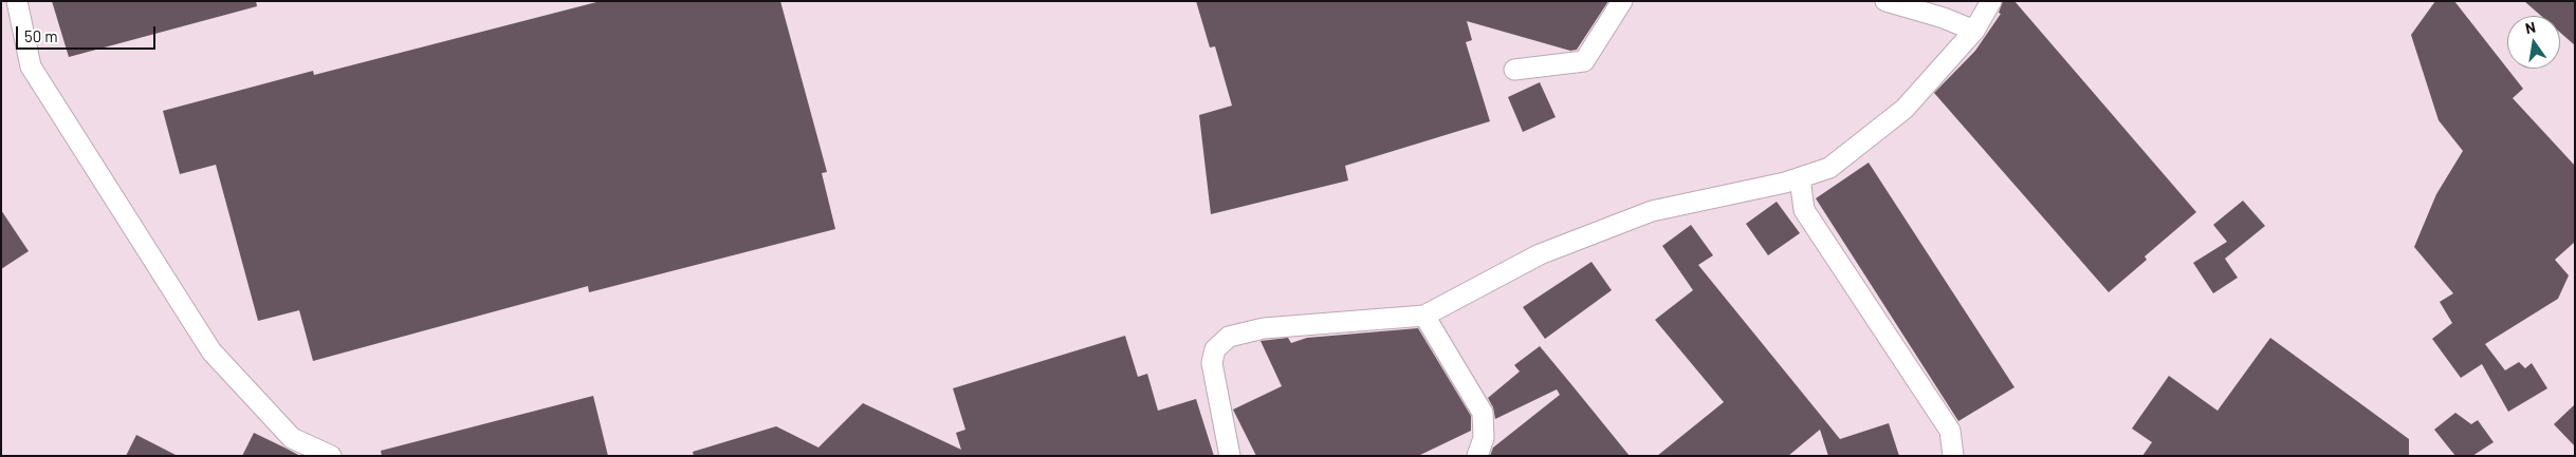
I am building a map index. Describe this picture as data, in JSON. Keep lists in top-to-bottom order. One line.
{"scale_bar":"50 m","north":"top"}
